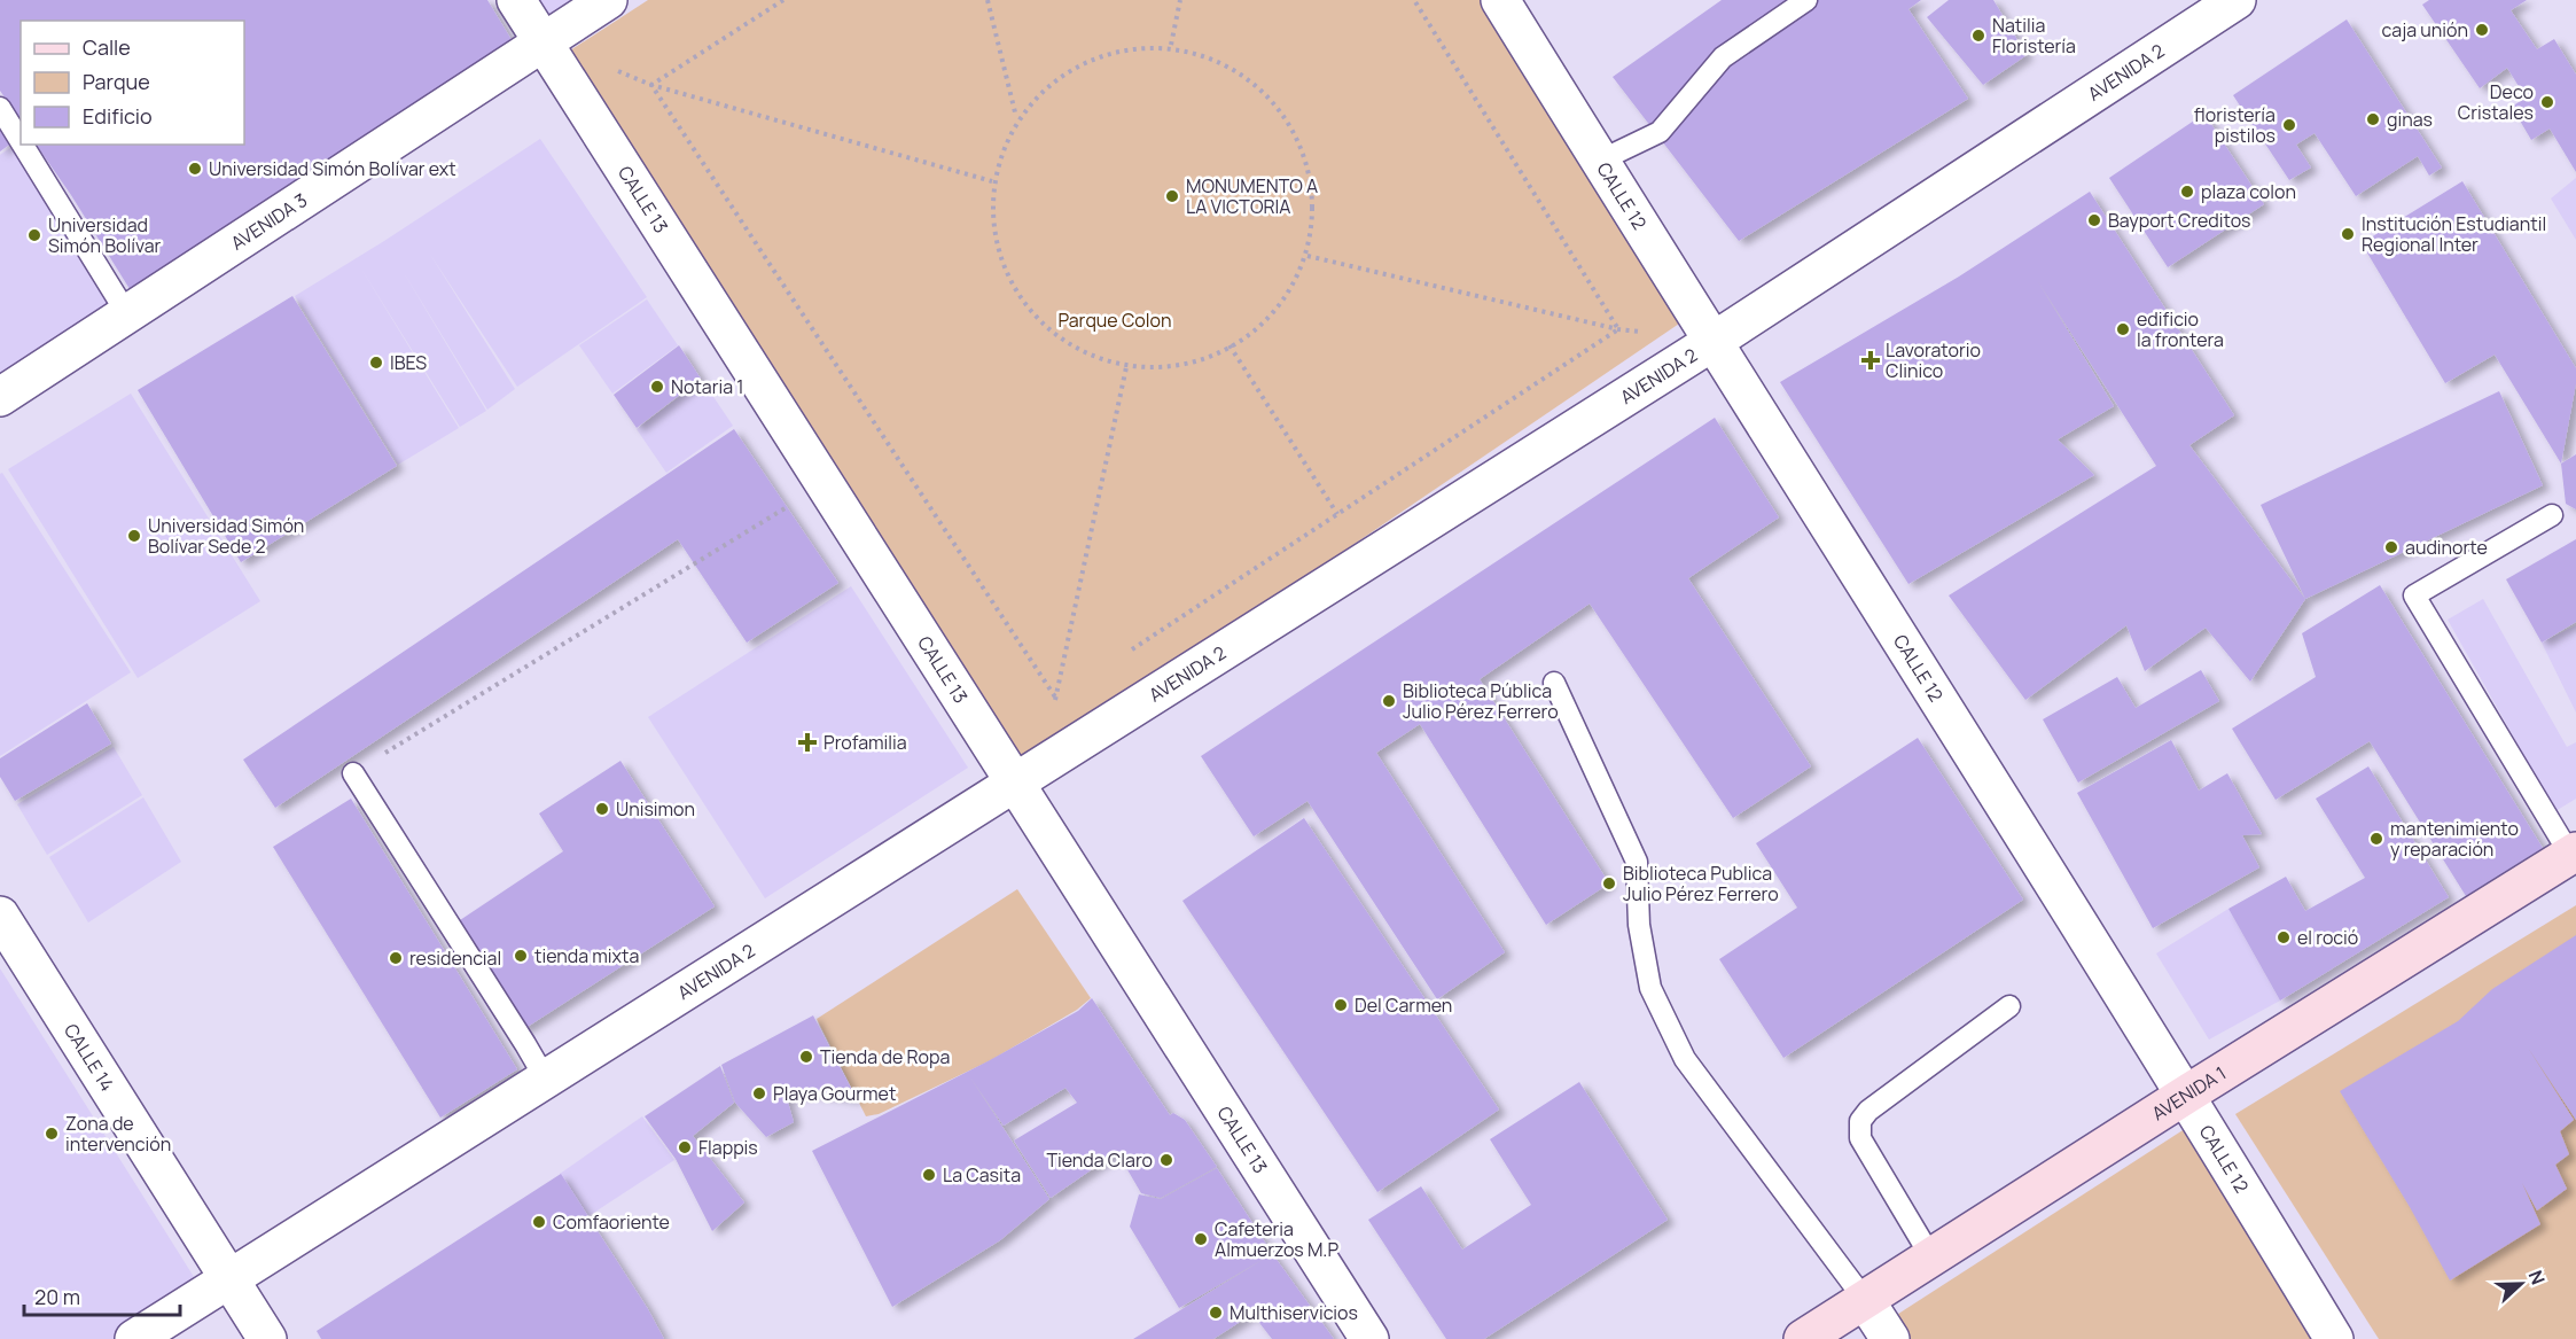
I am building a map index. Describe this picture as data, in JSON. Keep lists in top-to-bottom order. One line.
{"streets":{"street":["AVENIDA 2","CALLE 12","CALLE 13","AVENIDA 3","CALLE 14","AVENIDA 1"]},"crossings":[["AVENIDA 2","CALLE 12"],["AVENIDA 2","CALLE 13"],["AVENIDA 2","CALLE 14"],["CALLE 12","AVENIDA 1"],["CALLE 13","AVENIDA 3"]],"parks":["Parque Colon"],"places":{"other":["caja unión","Natilia Floristería","Deco Cristales","ginas","floristería pistilos","Universidad Simón Bolívar ext","plaza colon","MONUMENTO A LA VICTORIA","Bayport Creditos","Institución Estudiantil Regional Inter","Universidad Simón Bolívar","edificio la frontera","IBES","Notaria 1","Universidad Simón Bolívar Sede 2","audinorte","Biblioteca Pública Julio Pérez Ferrero","Unisimon","mantenimiento y reparación","Biblioteca Publica Julio Pérez Ferrero","el roció","tienda mixta","residencial","Del Carmen","Tienda de Ropa","Playa Gourmet","Zona de intervención","Flappis","Tienda Claro","La Casita","Comfaoriente","Cafeteria Almuerzos M.P","Multhiservicios"],"health":["Lavoratorio Clinico","Profamilia"]},"legend":["Calle","Parque","Edificio"],"scale_bar":"20 m","north":"right"}
